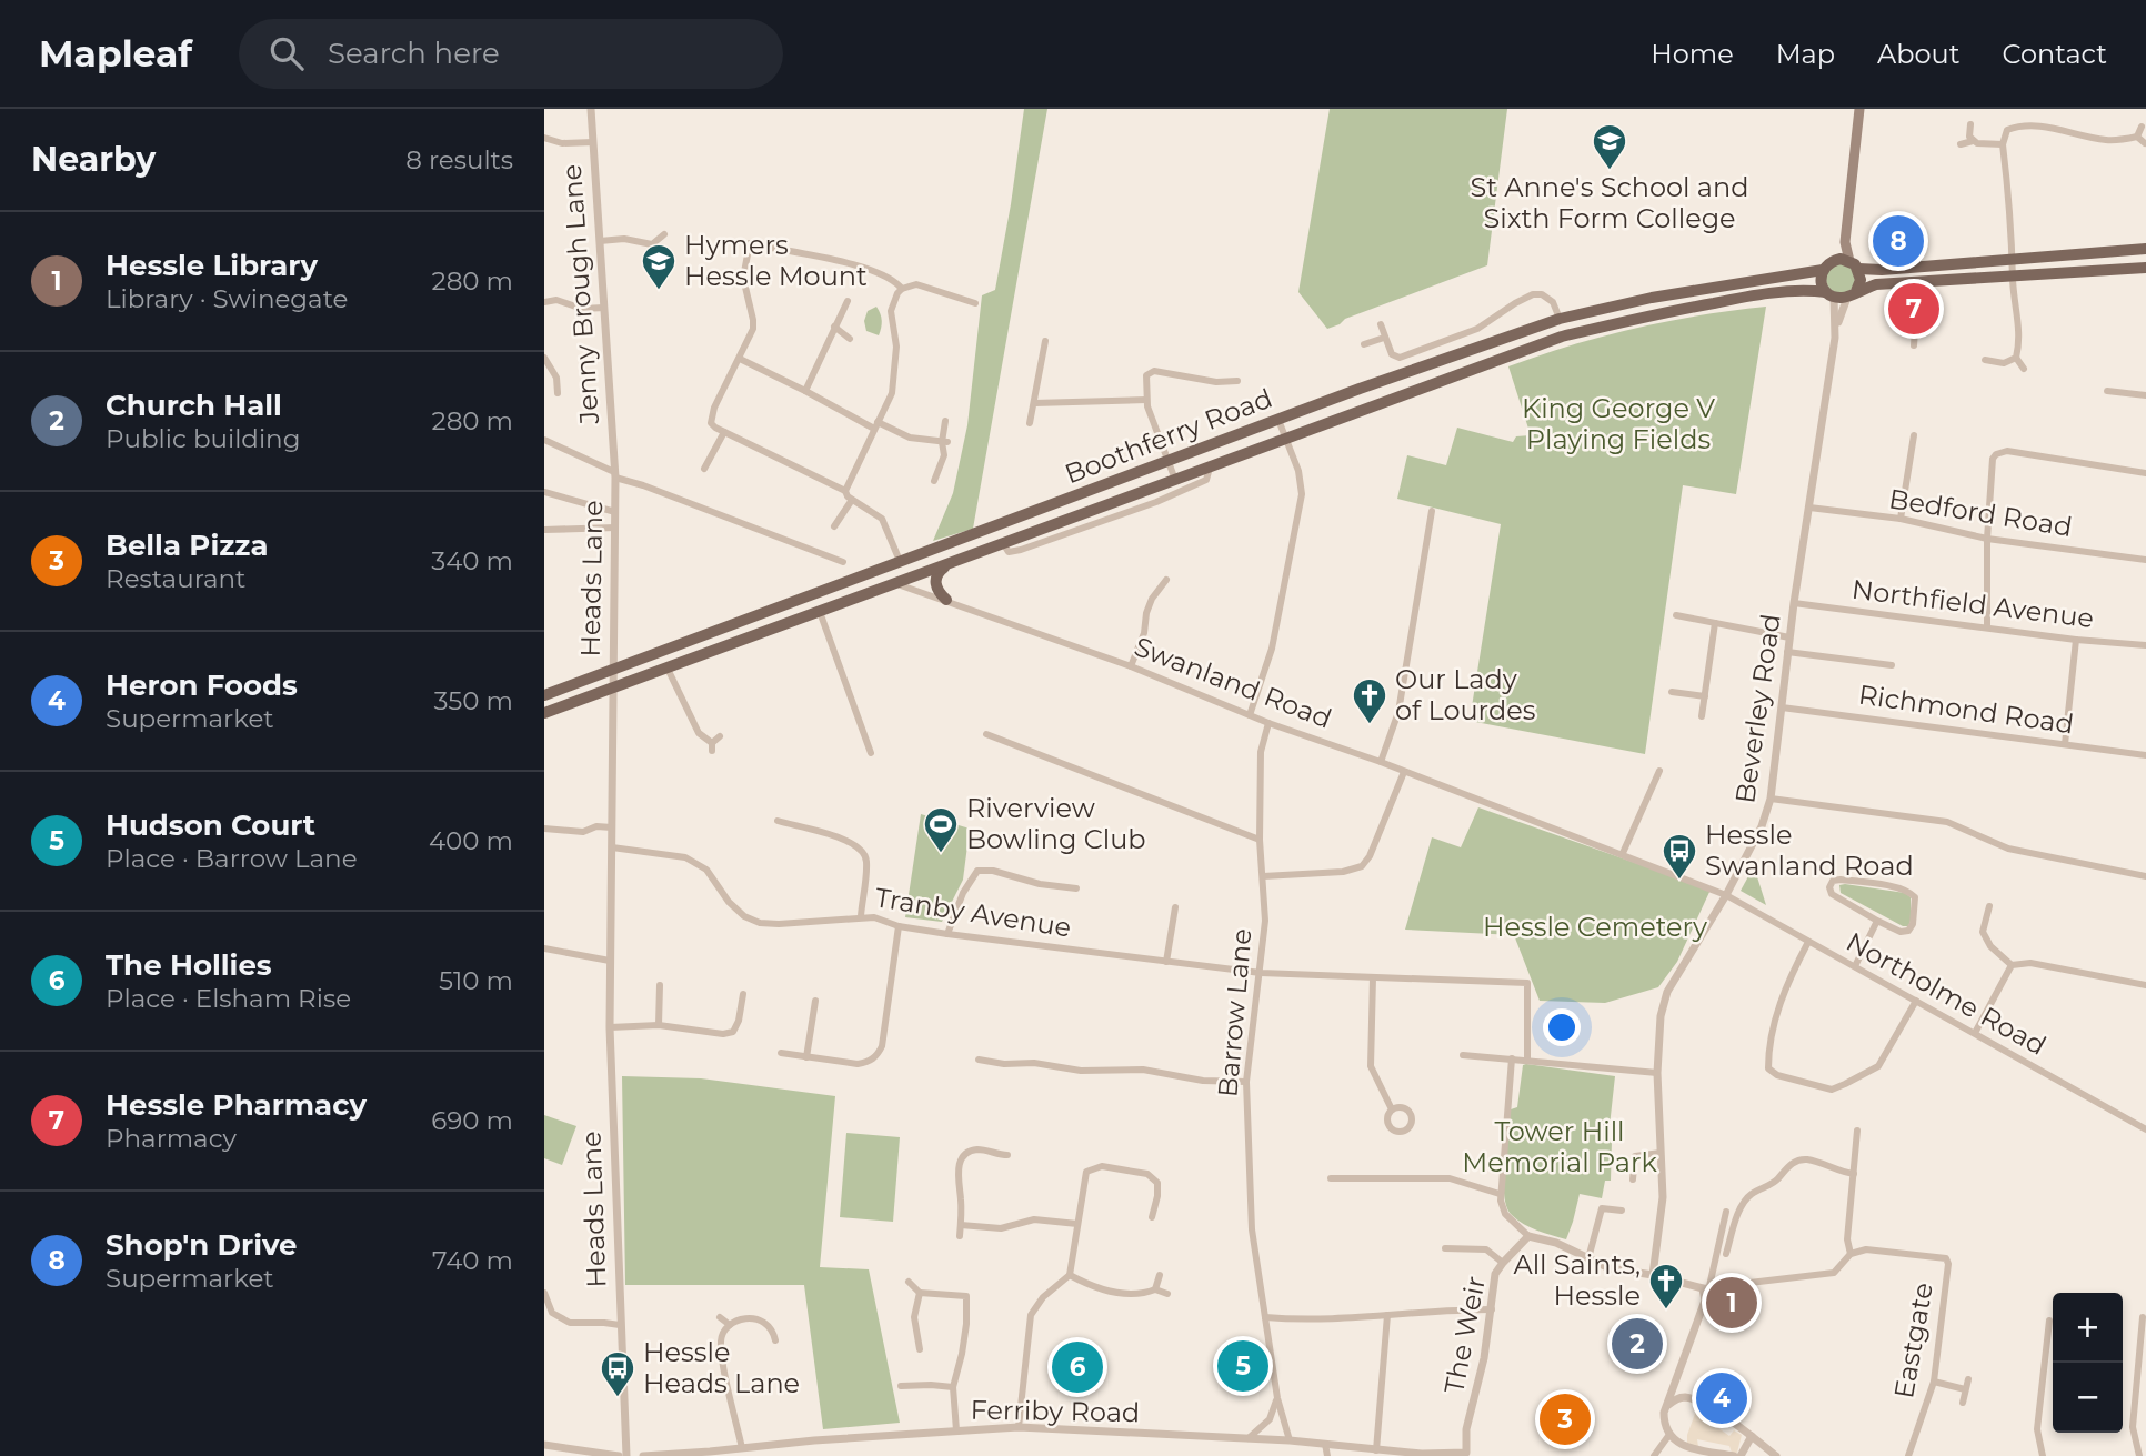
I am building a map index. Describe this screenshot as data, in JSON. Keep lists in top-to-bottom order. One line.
{"streets":{"main road":["Boothferry Road"],"street":["Jenny Brough Lane","Bedford Road","Heads Lane","Northfield Avenue","Swanland Road","Beverley Road","Richmond Road","Tranby Avenue","Northolme Road","Barrow Lane","The Weir","Eastgate","Ferriby Road"]},"crossings":[["Jenny Brough Lane","Heads Lane"],["Boothferry Road","Heads Lane"],["Boothferry Road","Swanland Road"],["Boothferry Road","Beverley Road"],["Bedford Road","Beverley Road"],["Heads Lane","Tranby Avenue"],["Northfield Avenue","Beverley Road"],["Swanland Road","Beverley Road"],["Swanland Road","Northolme Road"],["Swanland Road","Barrow Lane"],["Beverley Road","Richmond Road"],["Beverley Road","Northolme Road"],["Tranby Avenue","Barrow Lane"],["Barrow Lane","Ferriby Road"],["The Weir","Ferriby Road"]],"parks":["King George V Playing Fields","Hessle Cemetery","Tower Hill Memorial Park"],"places":{"school or university":["St Anne's School and Sixth Form College","Hymers Hessle Mount"],"church":["Our Lady of Lourdes","All Saints, Hessle"],"sports":["Riverview Bowling Club"],"bus stop":["Hessle Swanland Road","Hessle Heads Lane"]},"page":{"header":"Mapleaf","search":"Search here","nav":["Home","Map","About","Contact"],"heading":["Nearby","8 results"],"list":[{"mark":"1","name":"Hessle Library","note":"Library · Swinegate","value":"280 m"},{"mark":"2","name":"Church Hall","note":"Public building","value":"280 m"},{"mark":"3","name":"Bella Pizza","note":"Restaurant","value":"340 m"},{"mark":"4","name":"Heron Foods","note":"Supermarket","value":"350 m"},{"mark":"5","name":"Hudson Court","note":"Place · Barrow Lane","value":"400 m"},{"mark":"6","name":"The Hollies","note":"Place · Elsham Rise","value":"510 m"},{"mark":"7","name":"Hessle Pharmacy","note":"Pharmacy","value":"690 m"},{"mark":"8","name":"Shop'n Drive","note":"Supermarket","value":"740 m"}],"pins":["8","7","1","2","5","6","4","3"],"map_buttons":["+","−"]}}
